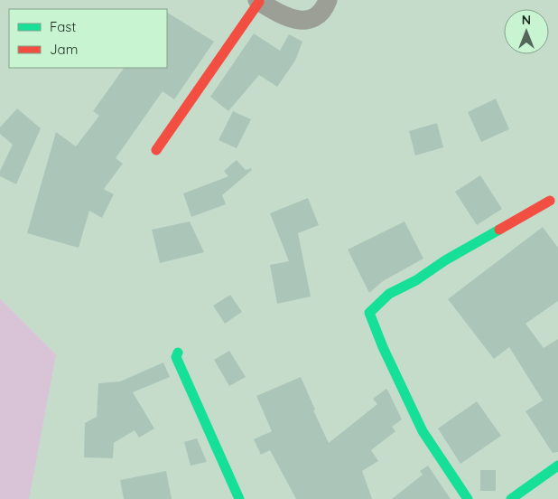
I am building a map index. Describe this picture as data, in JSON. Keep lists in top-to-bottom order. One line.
{"legend":["Fast","Jam"],"north":"top"}
